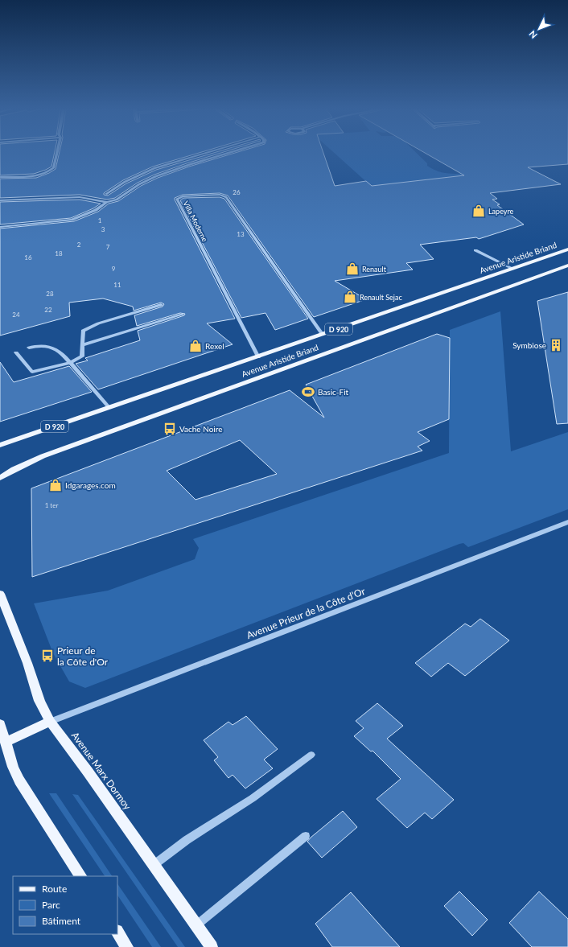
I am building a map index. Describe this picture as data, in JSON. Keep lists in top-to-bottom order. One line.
{"streets":{"main road":["Avenue Aristide Briand","D 920","Avenue Marx Dormoy"],"street":["Villa Moderne","Avenue Prieur de la Côte d'Or"]},"crossings":[["Villa Moderne","Avenue Aristide Briand"],["Avenue Prieur de la Côte d'Or","Avenue Marx Dormoy"]],"places":{"shop":["Lapeyre","Renault","Renault Sejac","Rexel","Idgarages.com"],"building":["Symbiose"],"sports":["Basic-Fit"],"bus stop":["Vache Noire","Prieur de la Côte d'Or"]},"house_numbers":["26","1","3","13","2","7","18","16","9","11","28","22","24","1 ter"],"legend":["Route","Parc","Bâtiment"],"north":"bottom left"}
